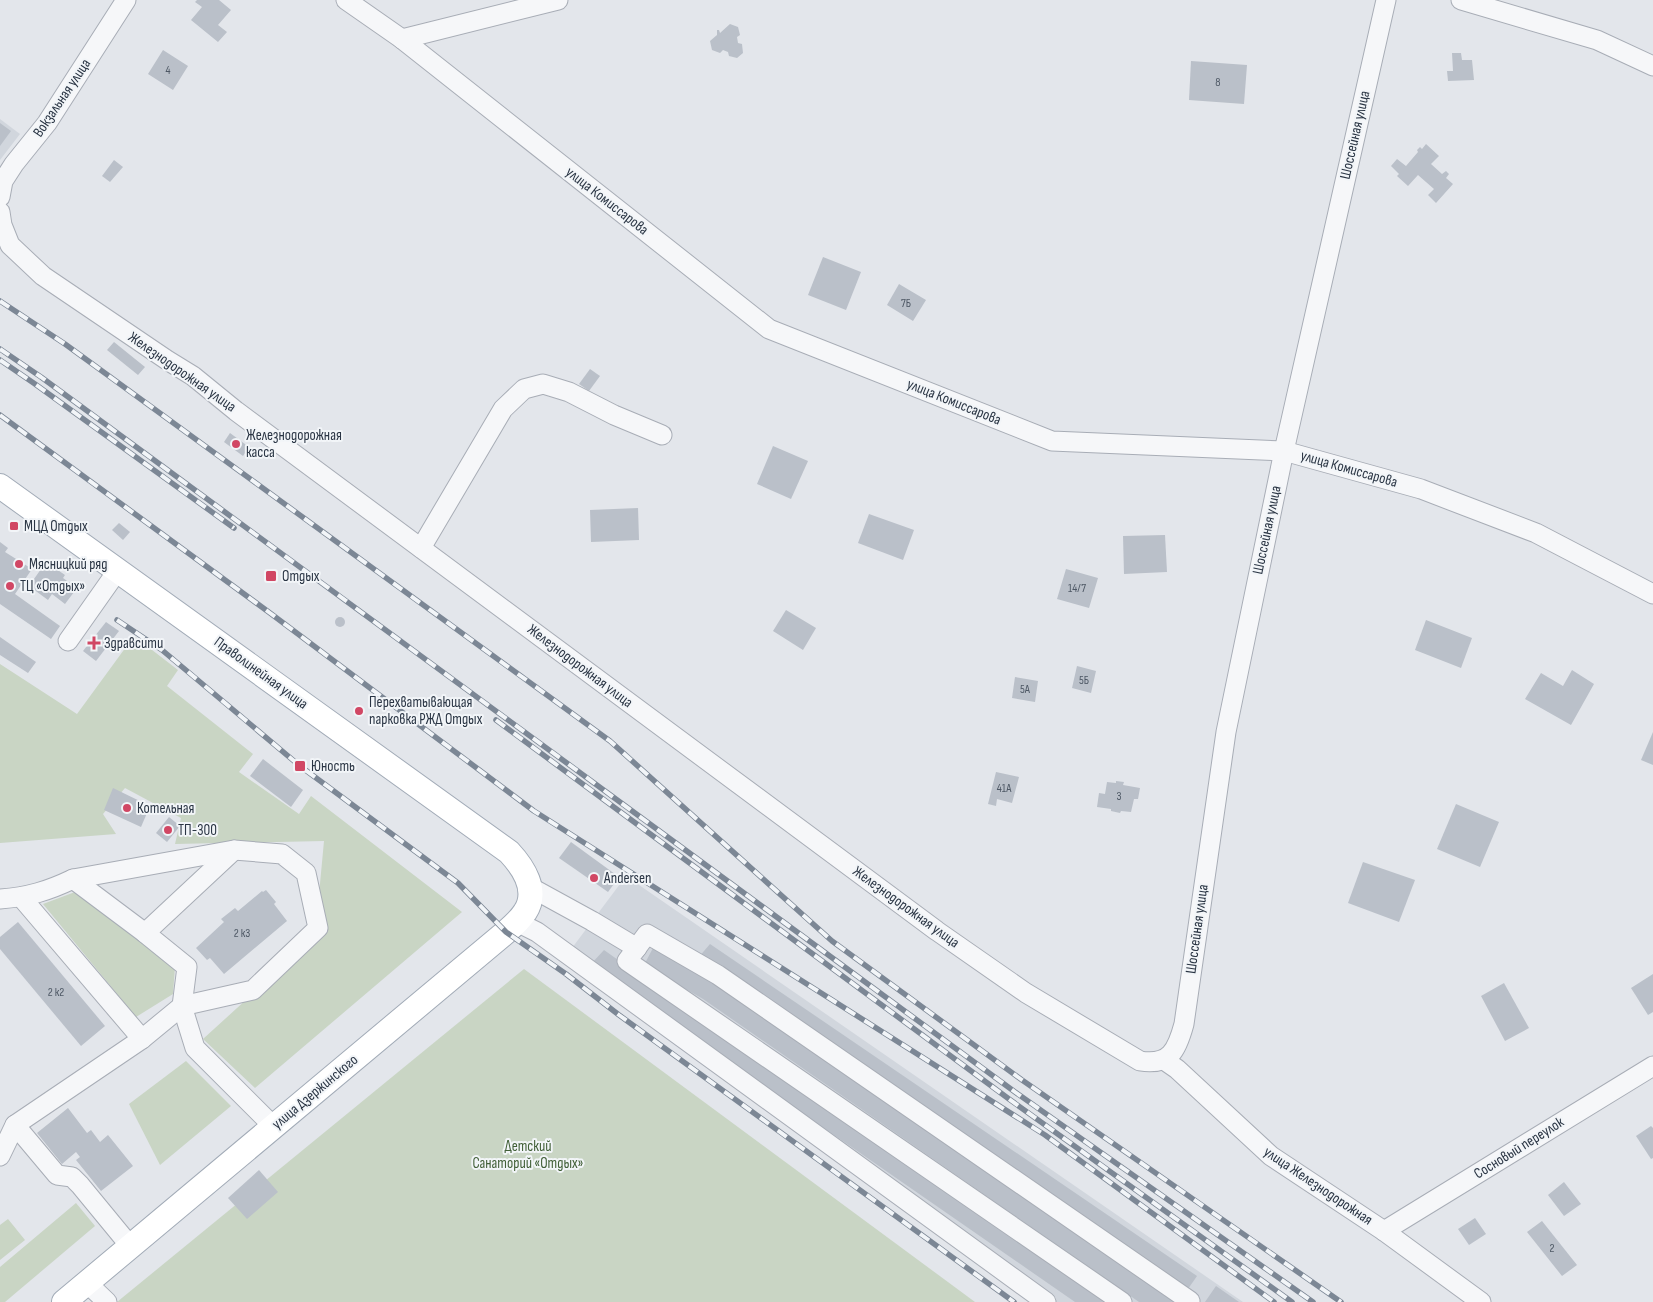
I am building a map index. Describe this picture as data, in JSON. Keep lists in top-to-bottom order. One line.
{"streets":{"main road":["Праволинейная улица","улица Дзержинского"],"street":["Вокзальная улица","Шоссейная улица","улица Комиссарова","Железнодорожная улица","Сосновый переулок","улица Железнодорожная"]},"crossings":[["Шоссейная улица","улица Комиссарова"],["Шоссейная улица","Железнодорожная улица"],["Шоссейная улица","улица Железнодорожная"],["Железнодорожная улица","улица Железнодорожная"],["Праволинейная улица","улица Дзержинского"],["Сосновый переулок","улица Железнодорожная"]],"parks":["Детский Санаторий «Отдых»"],"places":{"other":["Железнодорожная касса","Мясницкий ряд","ТЦ «Отдых»","Перехватывающая парковка РЖД Отдых","Котельная","ТП-300","Andersen"],"transit":["МЦД Отдых","Отдых","Юность"],"health":["Здравсити"]},"house_numbers":["4","8","7Б","14/7","5Б","5А","41А","3","2 к3","2 к2","2"]}
